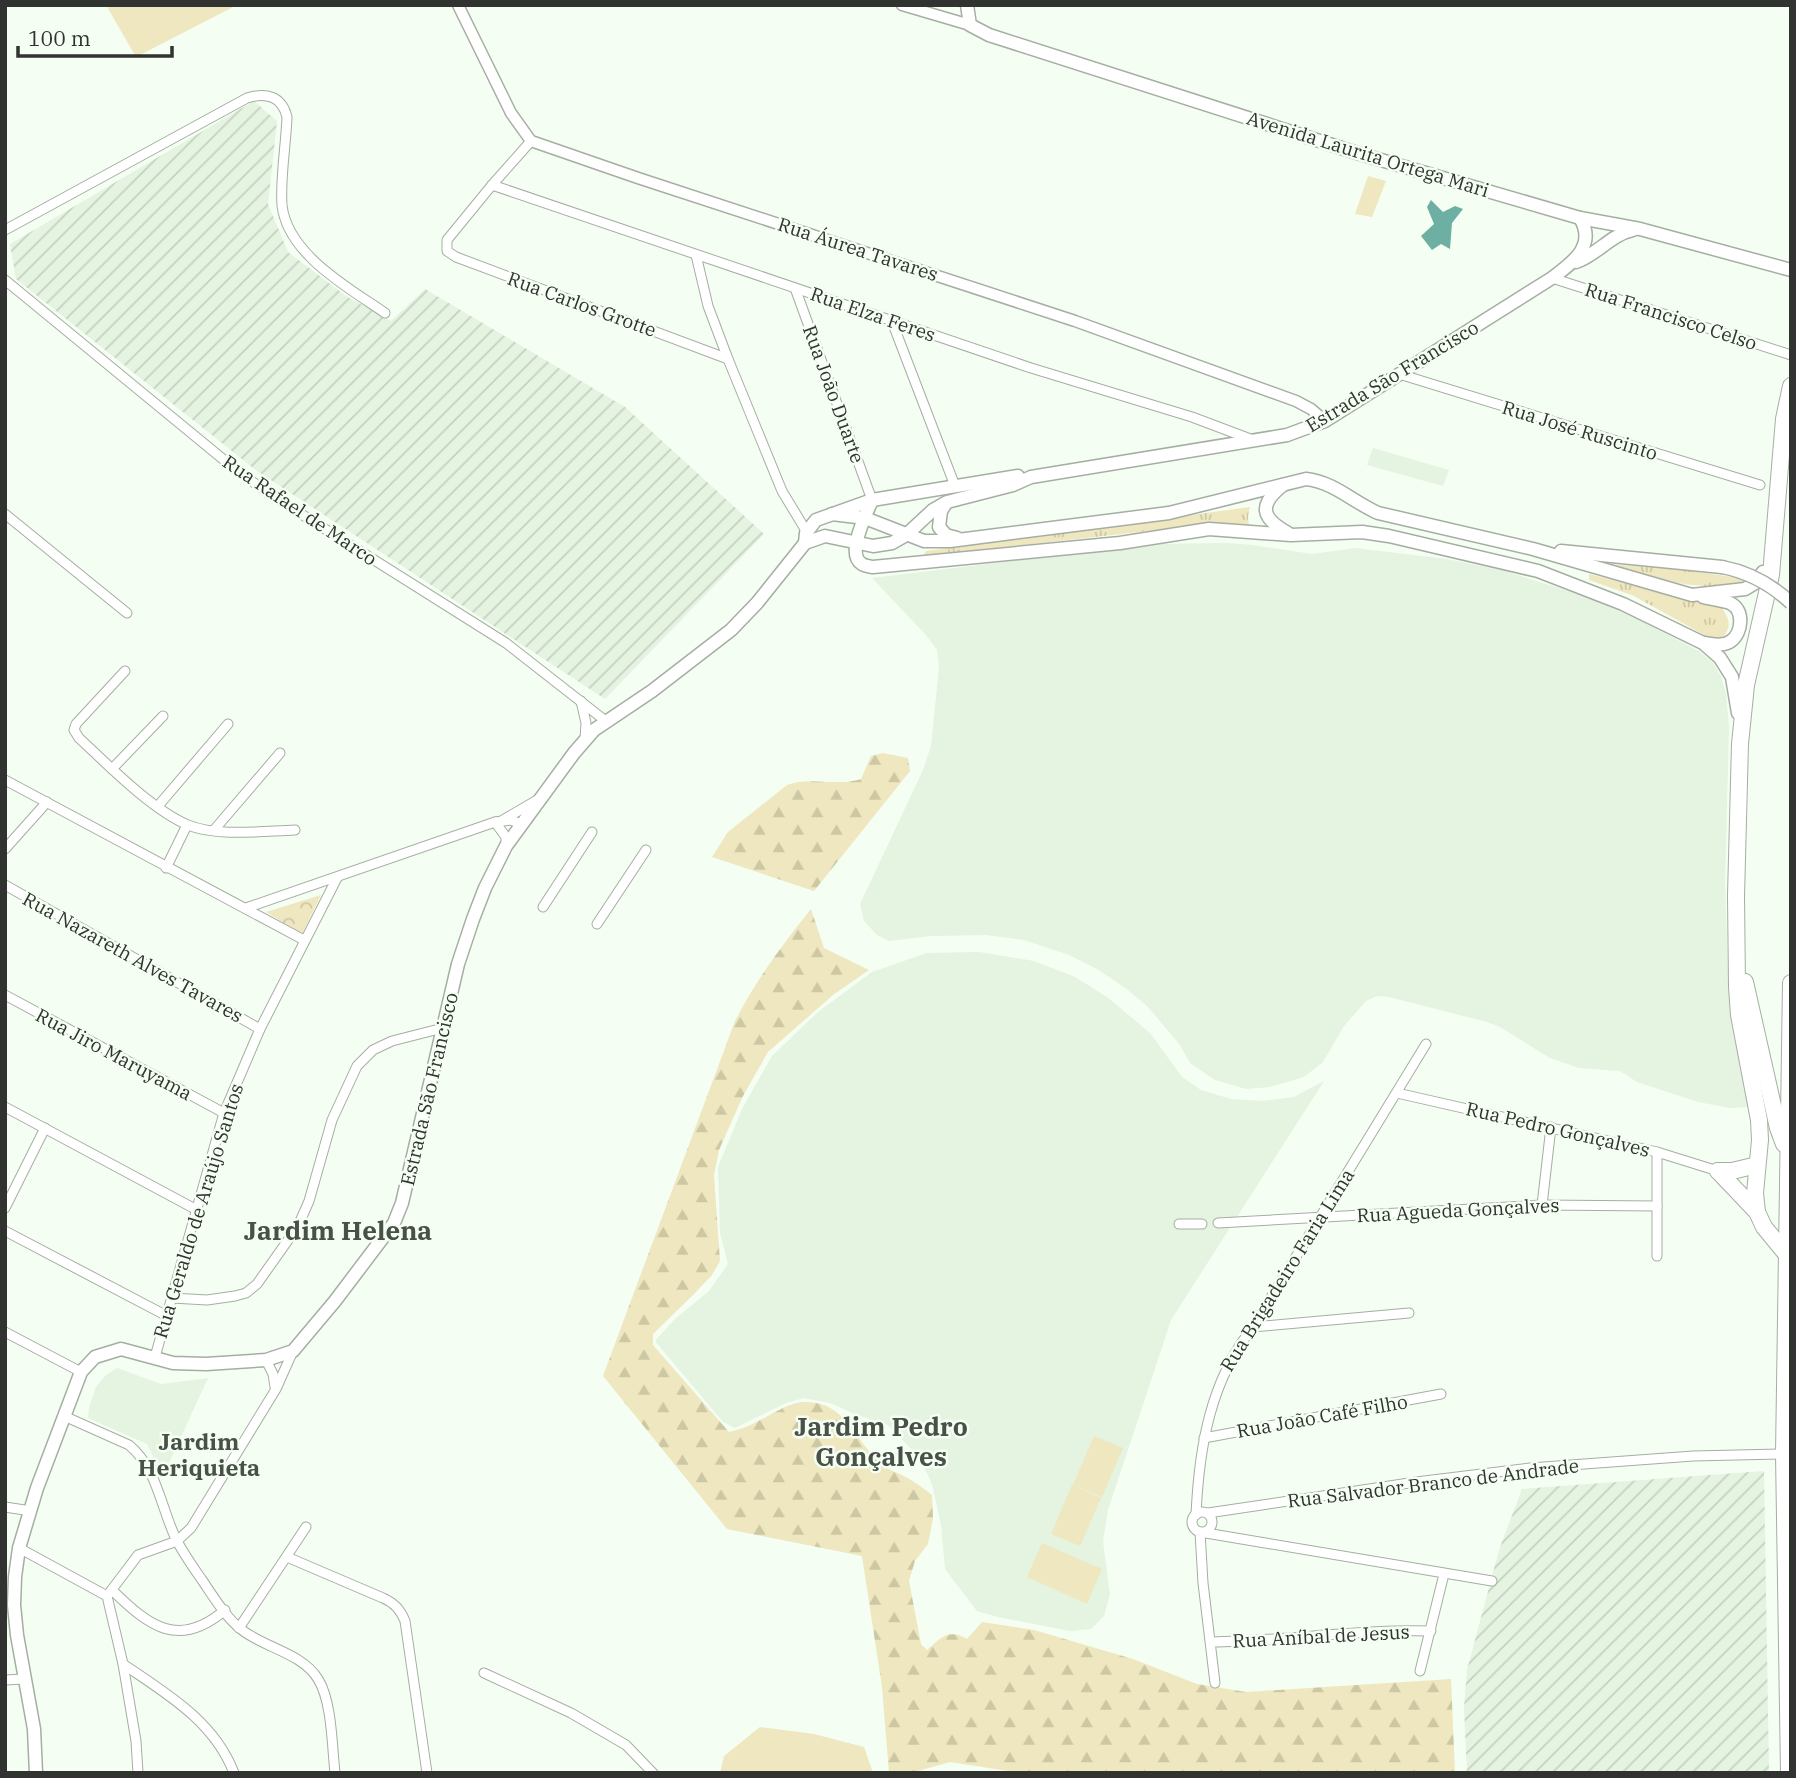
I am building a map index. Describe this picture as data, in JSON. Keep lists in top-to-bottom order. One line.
{"streets":{"main road":["Avenida Laurita Ortega Mari","Estrada São Francisco"],"street":["Rua Áurea Tavares","Rua Carlos Grotte","Rua Elza Feres","Rua Francisco Celso","Rua João Duarte","Rua José Ruscinto","Rua Rafael de Marco","Rua Nazareth Alves Tavares","Rua Jiro Maruyama","Rua Pedro Gonçalves","Rua Agueda Gonçalves","Rua Geraldo de Araújo Santos","Rua Brigadeiro Faria Lima","Rua João Café Filho","Rua Salvador Branco de Andrade","Rua Aníbal de Jesus"]},"crossings":[["Avenida Laurita Ortega Mari","Estrada São Francisco"],["Rua Áurea Tavares","Estrada São Francisco"],["Rua Carlos Grotte","Rua Elza Feres"],["Rua Elza Feres","Estrada São Francisco"],["Rua Elza Feres","Rua João Duarte"],["Rua Francisco Celso","Estrada São Francisco"],["Estrada São Francisco","Rua João Duarte"],["Estrada São Francisco","Rua José Ruscinto"],["Estrada São Francisco","Rua Rafael de Marco"],["Rua Nazareth Alves Tavares","Rua Geraldo de Araújo Santos"],["Rua Jiro Maruyama","Rua Geraldo de Araújo Santos"],["Rua Pedro Gonçalves","Rua Brigadeiro Faria Lima"],["Rua Agueda Gonçalves","Rua Brigadeiro Faria Lima"],["Rua Brigadeiro Faria Lima","Rua João Café Filho"],["Rua Brigadeiro Faria Lima","Rua Salvador Branco de Andrade"]],"districts":["Jardim Helena","Jardim Pedro Gonçalves","Jardim Heriquieta"],"scale_bar":"100 m"}
